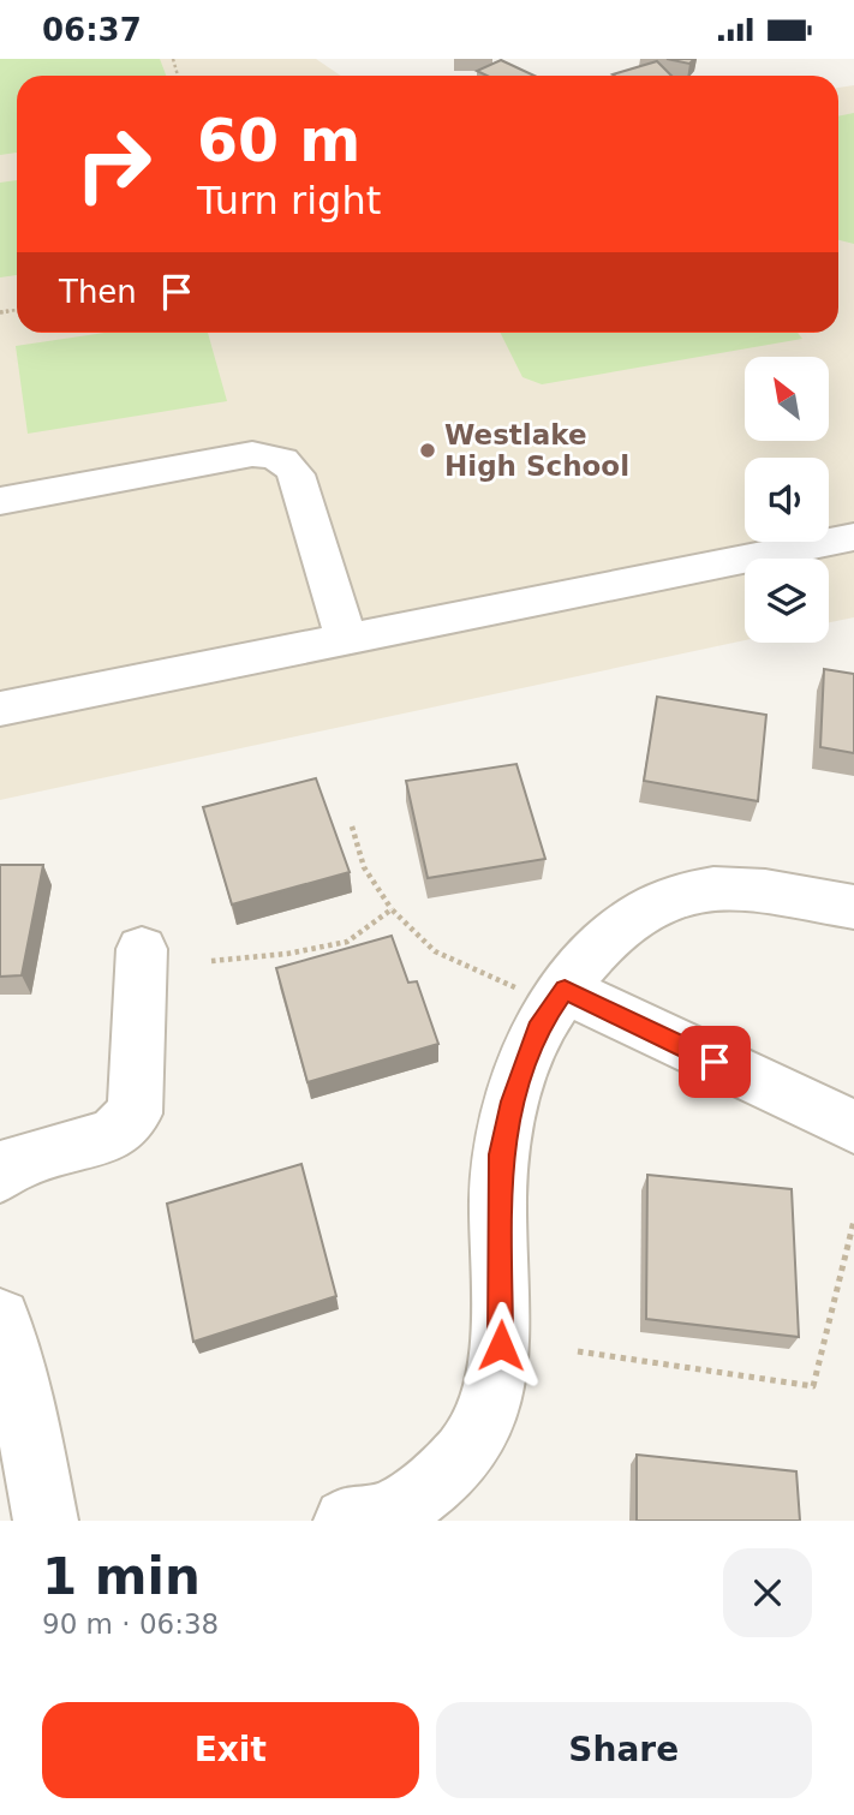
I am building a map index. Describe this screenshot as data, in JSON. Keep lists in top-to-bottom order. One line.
{"places":["Westlake High School"],"north":"top left","page":{"status":"06:37","turn":["60 m","Turn right"],"then":"Then","heading":["1 min","90 m · 06:38"],"buttons":["Exit","Share"]}}
